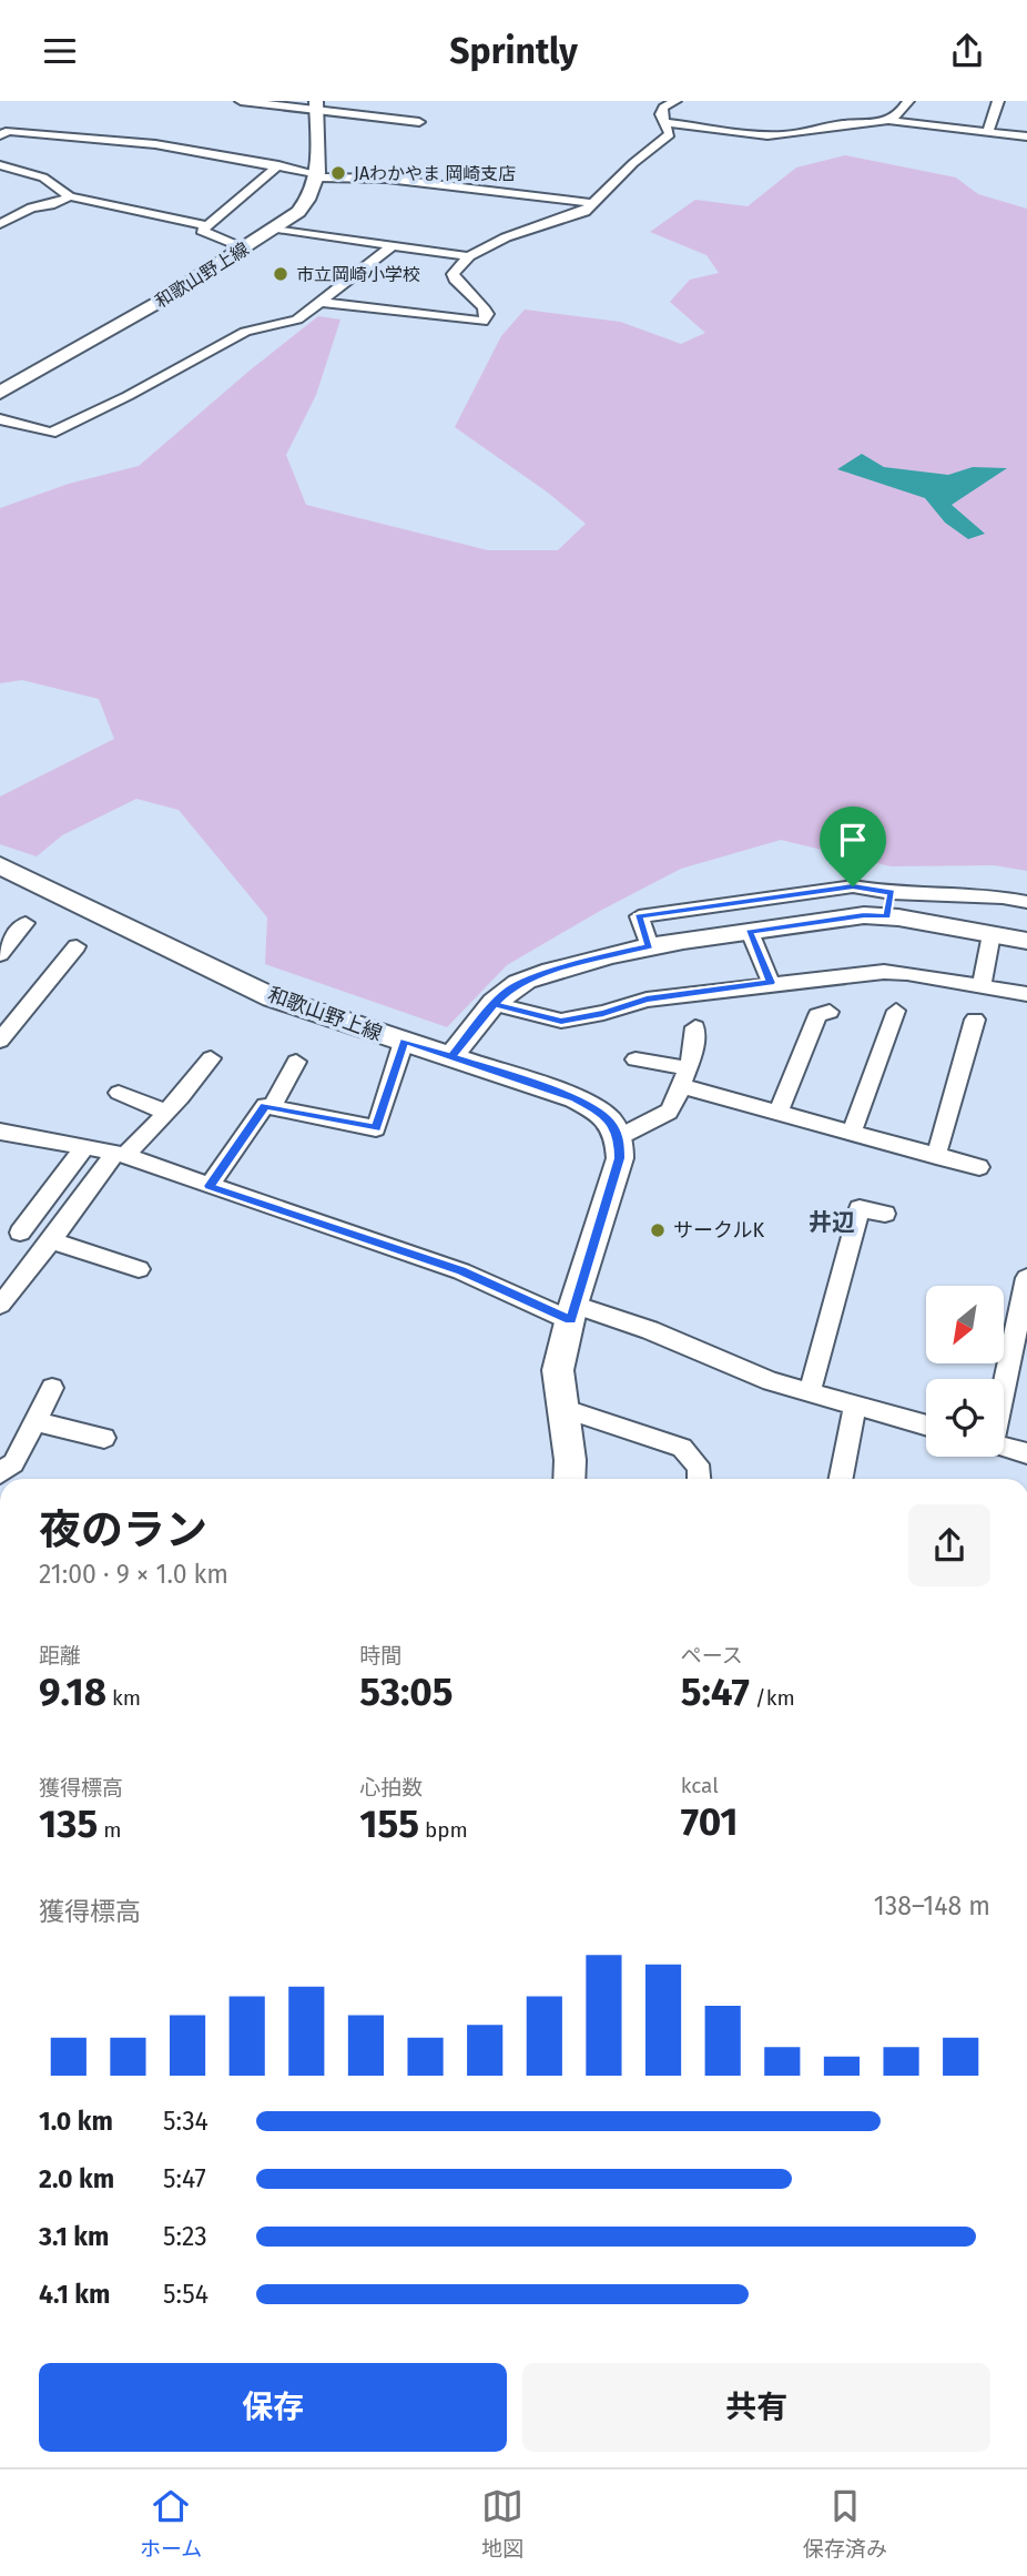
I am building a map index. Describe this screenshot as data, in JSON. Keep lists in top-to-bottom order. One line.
{"streets":{"main road":["和歌山野上線"]},"districts":["井辺"],"places":["JAわかやま 岡崎支店","市立岡崎小学校","サークルK"],"north":"bottom left","page":{"header":"Sprintly","heading":["夜のラン","21:00 · 9 × 1.0 km"],"stats":[["距離","9.18 km"],["時間","53:05"],["ペース","5:47 /km"],["獲得標高","135 m"],["心拍数","155 bpm"],["kcal","701"]],"chart":["獲得標高","138–148 m"],"list":[{"name":"1.0 km","note":"5:34"},{"name":"2.0 km","note":"5:47"},{"name":"3.1 km","note":"5:23"},{"name":"4.1 km","note":"5:54"}],"buttons":["保存","共有"],"tabs":["ホーム","地図","保存済み"]}}
